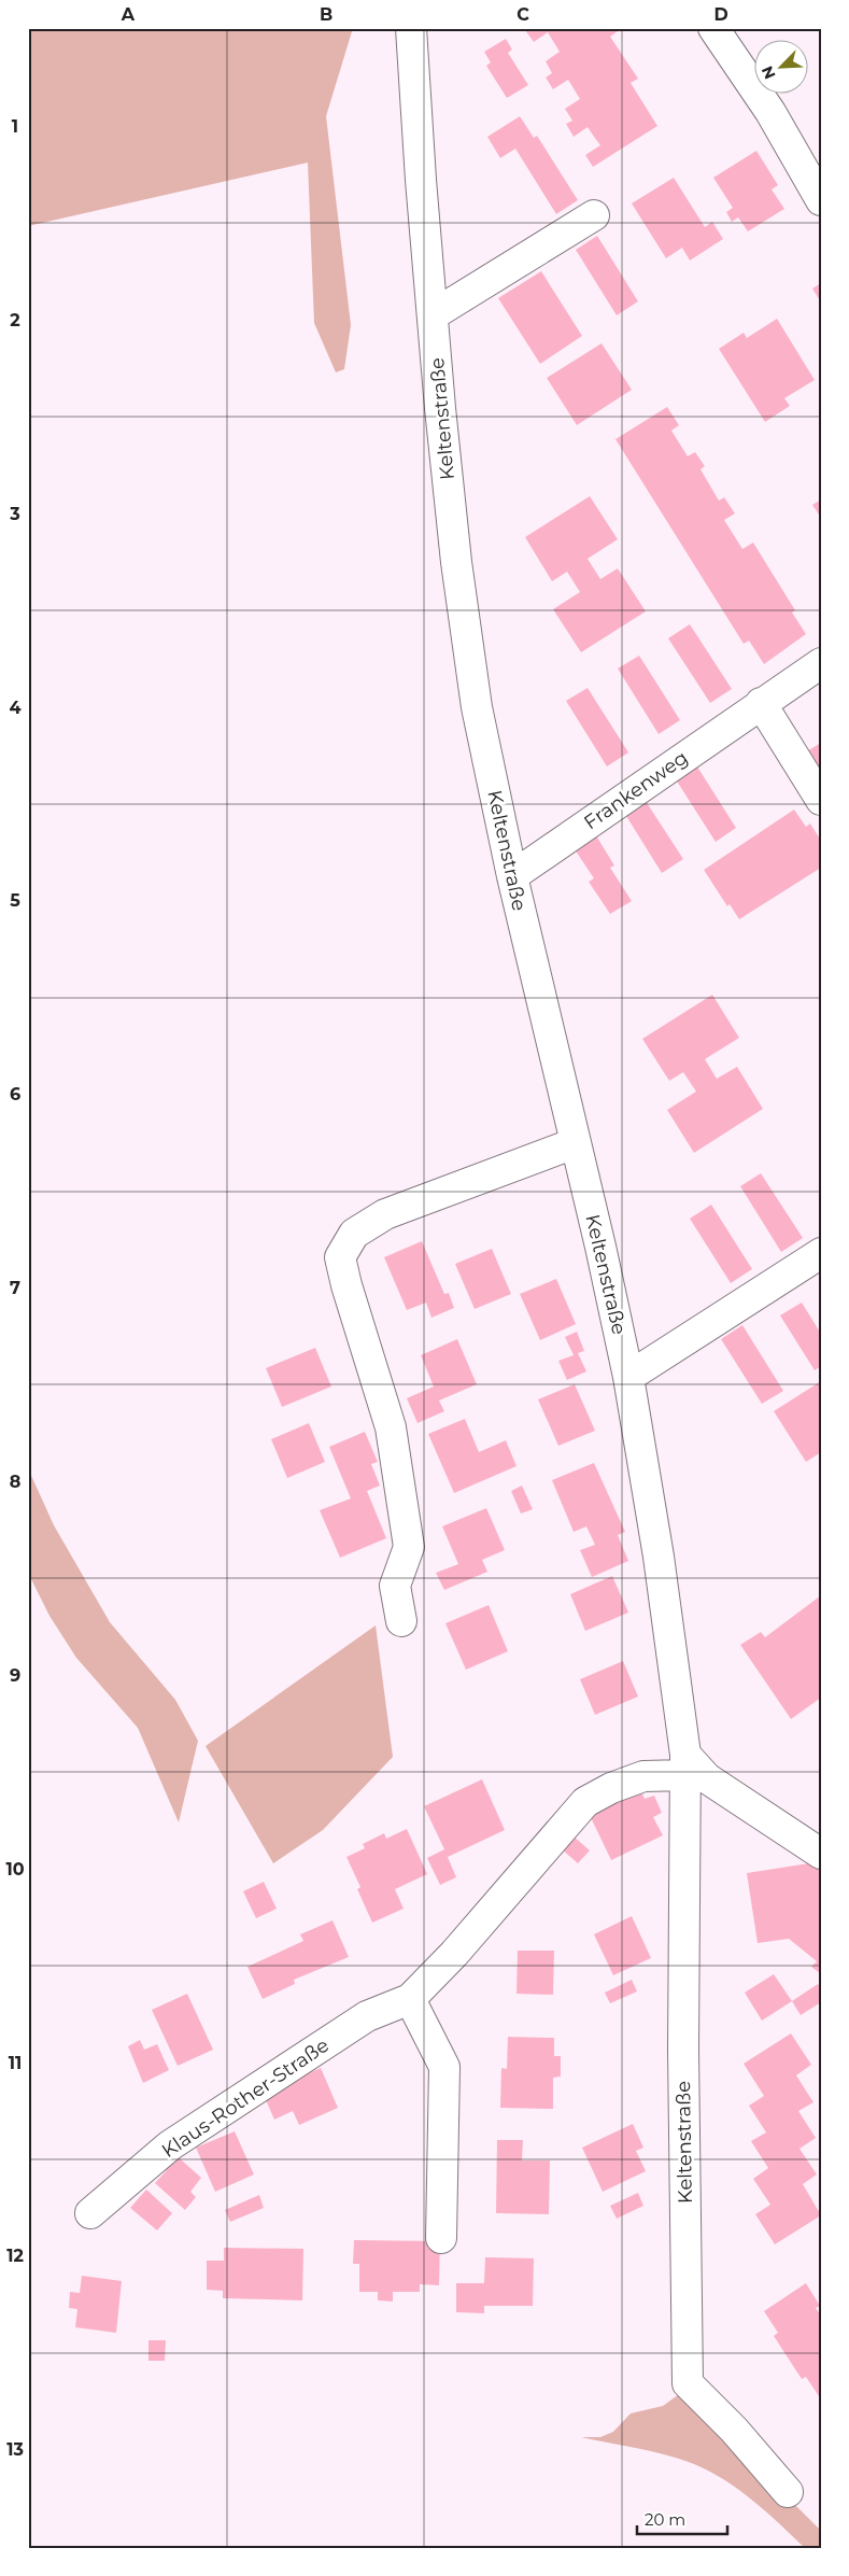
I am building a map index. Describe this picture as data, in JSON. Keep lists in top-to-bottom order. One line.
{"streets":{"street":["Keltenstraße","Frankenweg","Klaus-Rother-Straße"]},"crossings":[["Keltenstraße","Frankenweg"],["Keltenstraße","Klaus-Rother-Straße"]],"scale_bar":"20 m","north":"bottom left","grid":{"columns":["A","B","C","D"],"rows":["1","2","3","4","5","6","7","8","9","10","11","12","13"]}}
